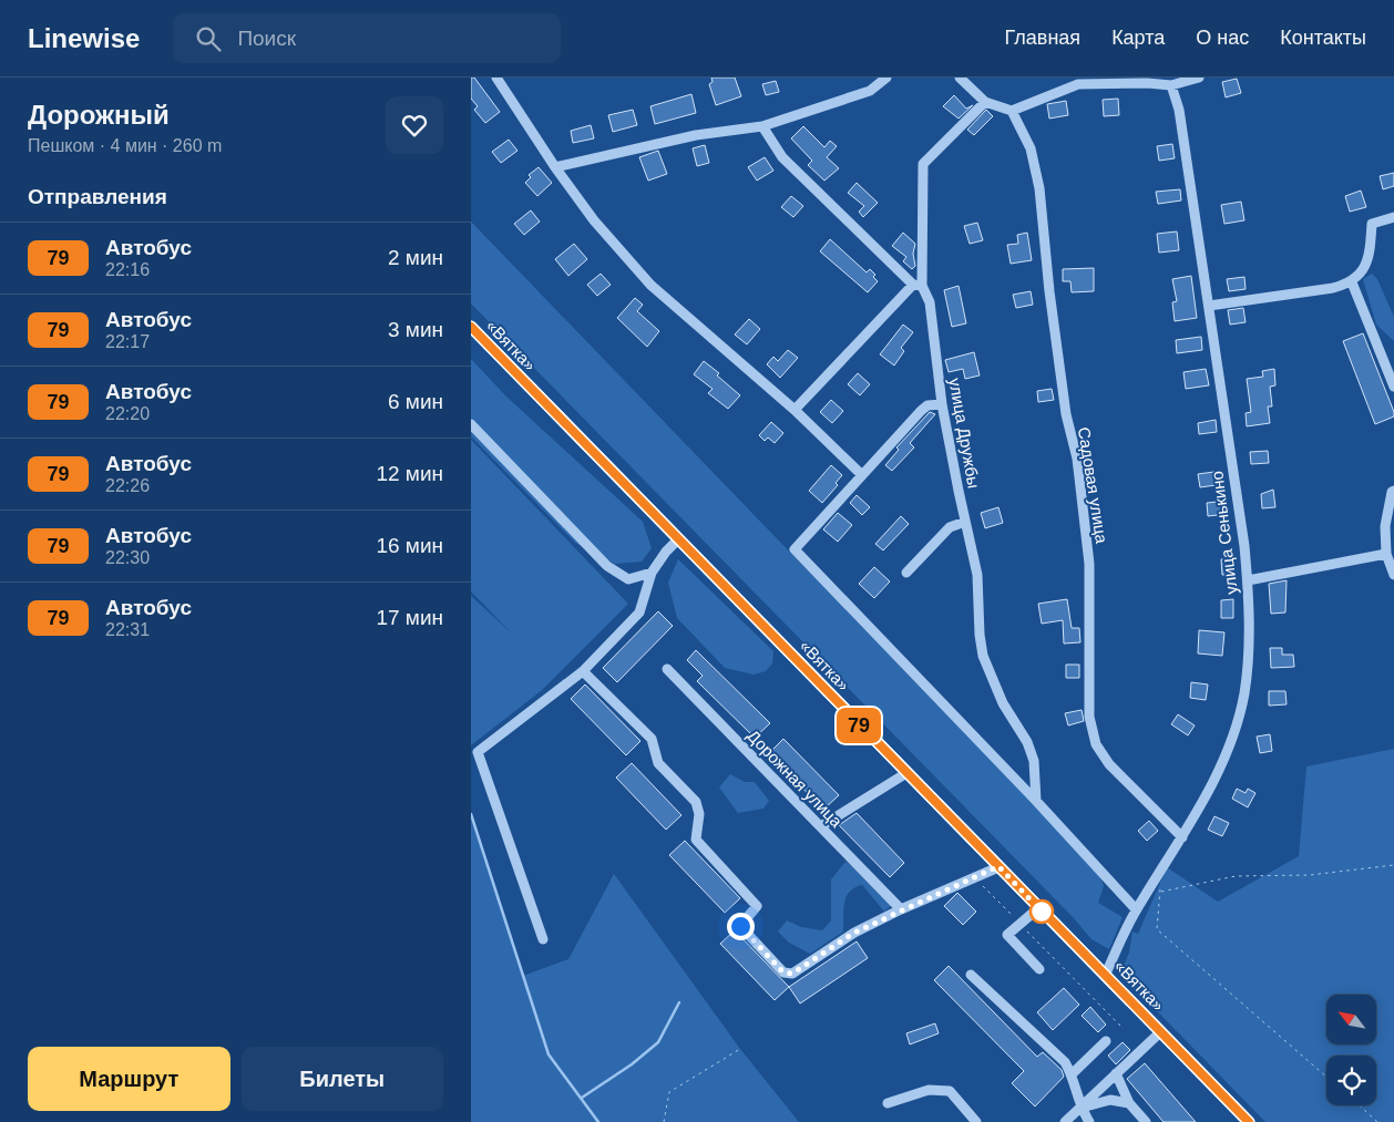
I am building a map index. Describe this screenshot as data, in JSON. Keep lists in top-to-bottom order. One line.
{"streets":{"main road":["«Вятка»"],"street":["улица Дружбы","Садовая улица","улица Сенькино","Дорожная улица"]},"crossings":[["«Вятка»","улица Сенькино"],["Садовая улица","улица Сенькино"]],"lines":["bus line 79"],"north":"top left","page":{"header":"Linewise","search":"Поиск","nav":["Главная","Карта","О нас","Контакты"],"heading":[["Дорожный","Пешком · 4 мин · 260 m"],"Отправления"],"on_map":"79","list":[{"mark":"79","name":"Автобус","note":"22:16","value":"2 мин"},{"mark":"79","name":"Автобус","note":"22:17","value":"3 мин"},{"mark":"79","name":"Автобус","note":"22:20","value":"6 мин"},{"mark":"79","name":"Автобус","note":"22:26","value":"12 мин"},{"mark":"79","name":"Автобус","note":"22:30","value":"16 мин"},{"mark":"79","name":"Автобус","note":"22:31","value":"17 мин"}],"buttons":["Маршрут","Билеты"]}}
